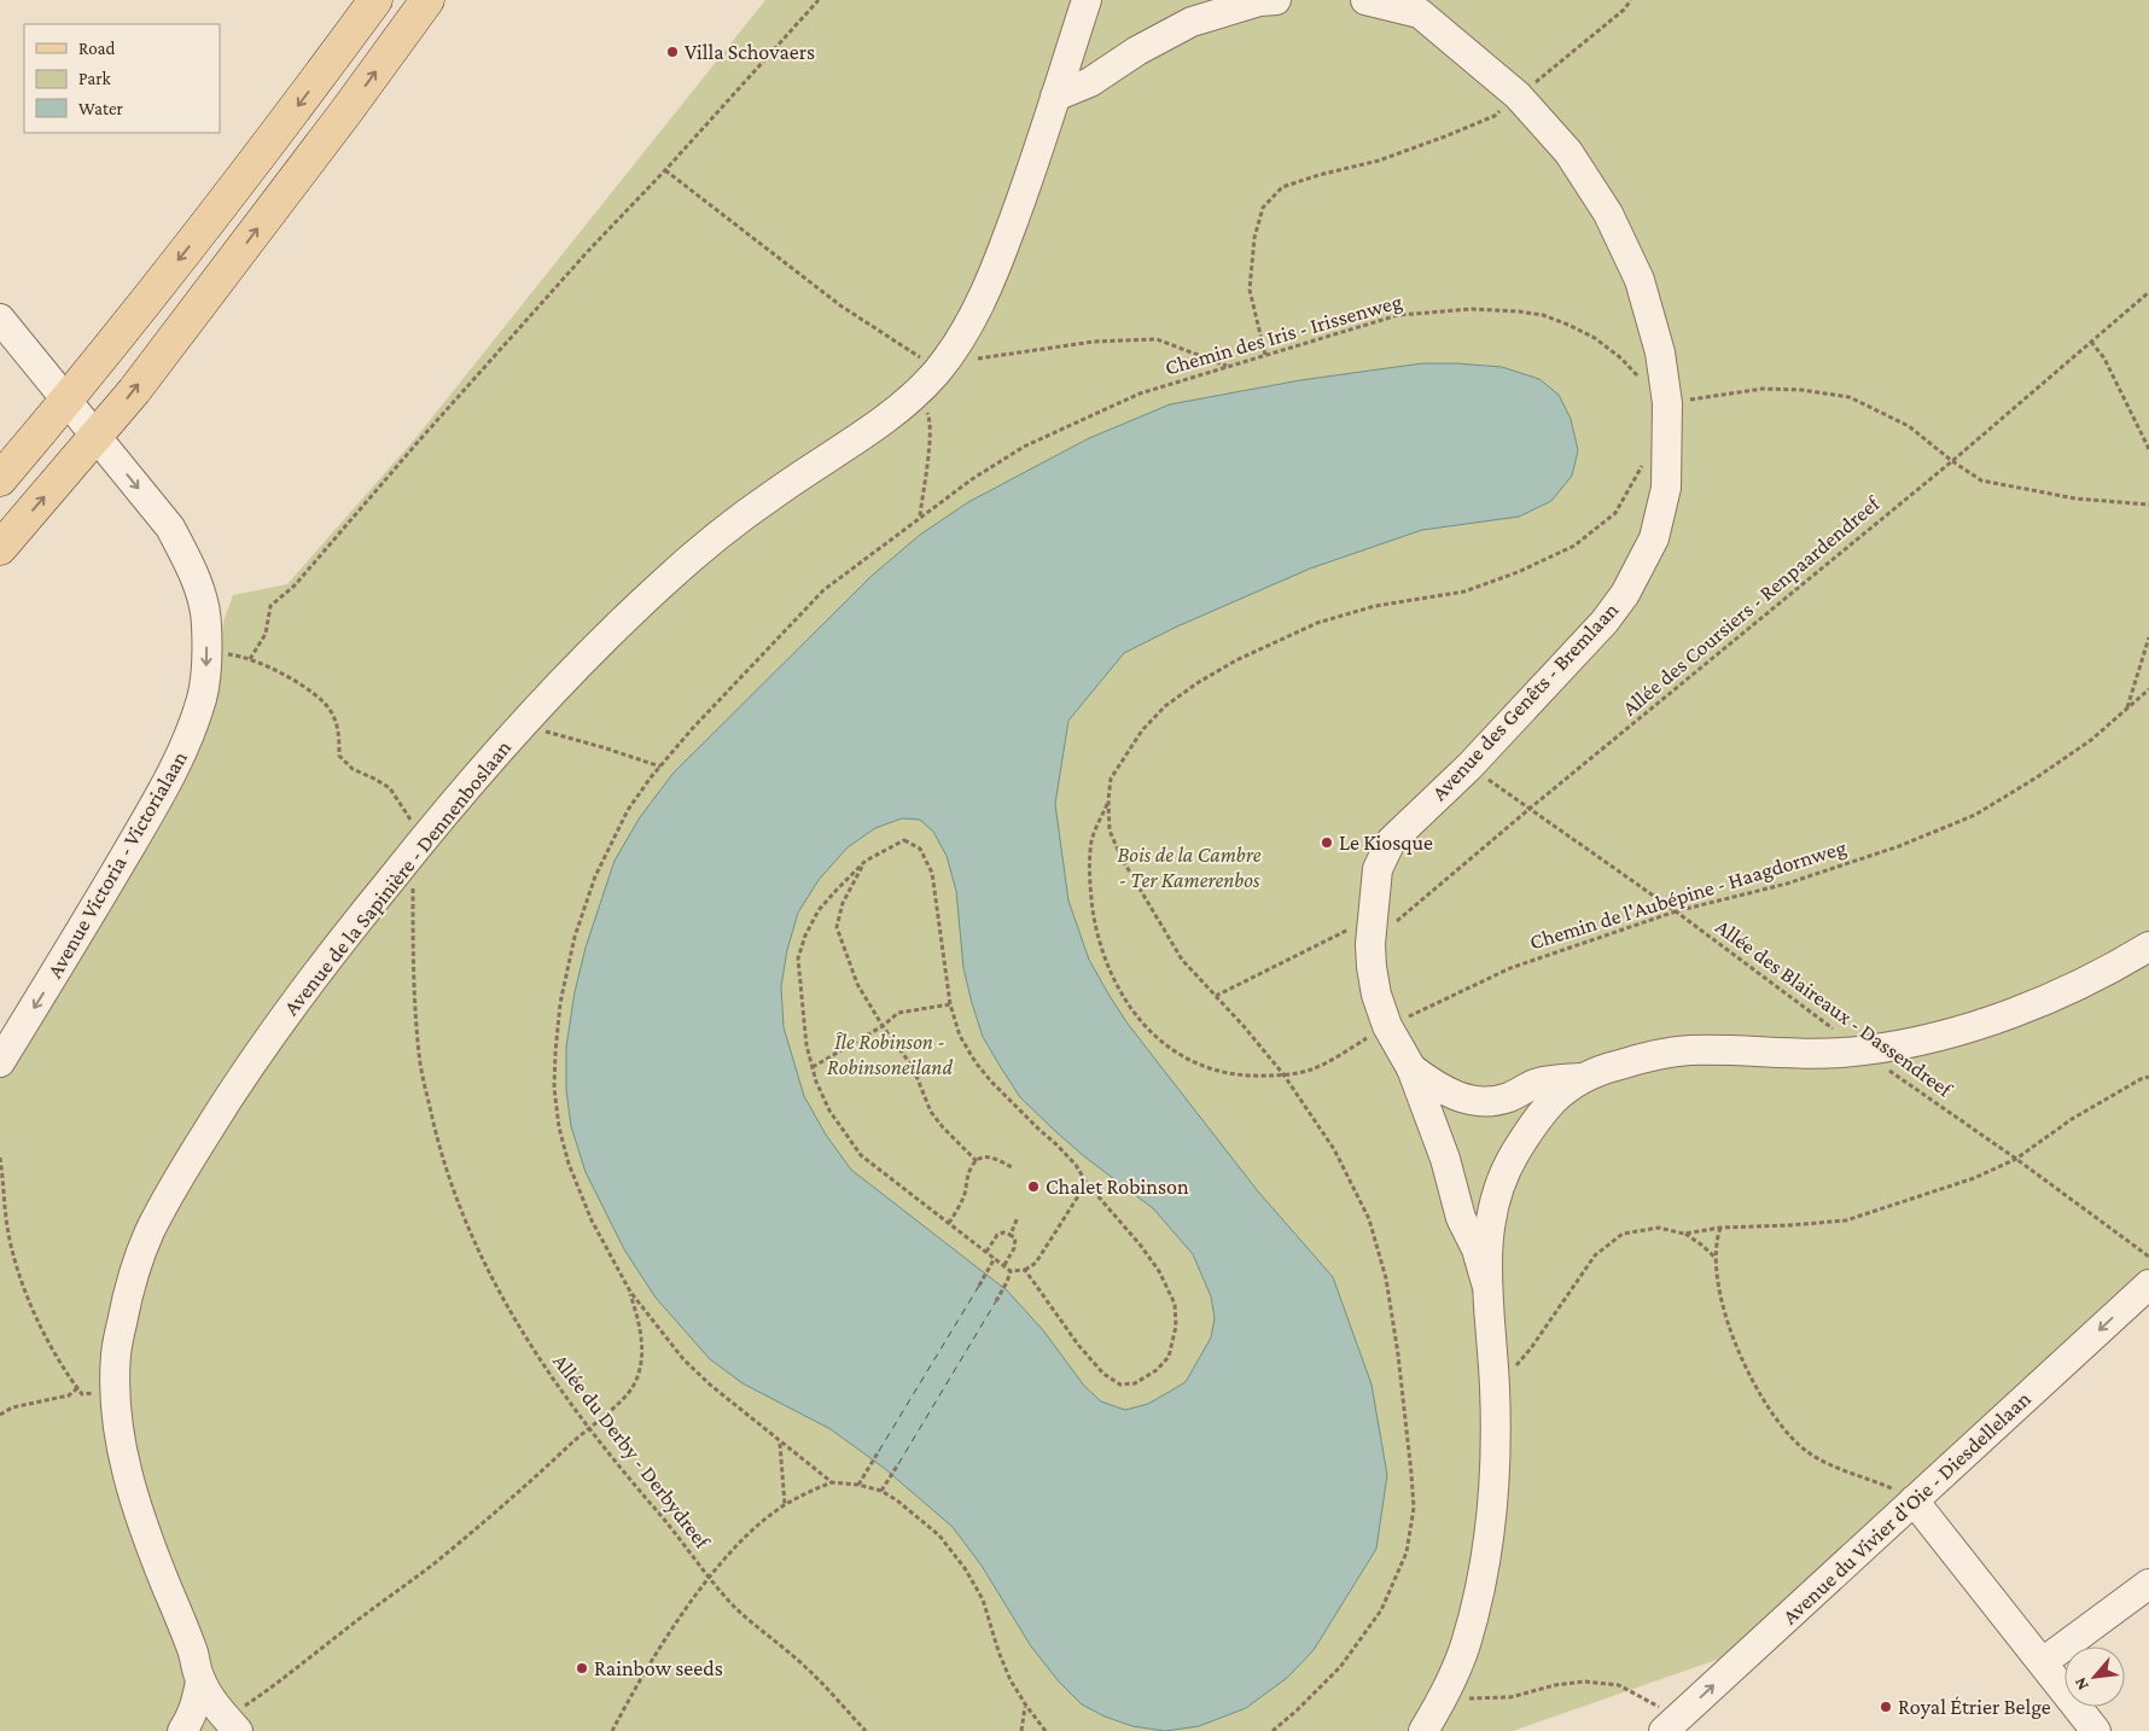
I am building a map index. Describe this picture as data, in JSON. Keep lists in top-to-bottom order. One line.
{"streets":{"street":["Avenue des Genêts - Bremlaan","Avenue Victoria - Victorialaan","Avenue de la Sapinière - Dennenboslaan","Avenue du Vivier d'Oie - Diesdellelaan"],"path":["Chemin des Iris - Irissenweg","Allée des Coursiers - Renpaardendreef","Chemin de l'Aubépine - Haagdornweg","Allée des Blaireaux - Dassendreef","Allée du Derby - Derbydreef"]},"crossings":[["Allée des Coursiers - Renpaardendreef","Avenue des Genêts - Bremlaan"],["Allée des Coursiers - Renpaardendreef","Allée des Blaireaux - Dassendreef"],["Avenue des Genêts - Bremlaan","Chemin de l'Aubépine - Haagdornweg"],["Avenue des Genêts - Bremlaan","Allée des Blaireaux - Dassendreef"],["Avenue de la Sapinière - Dennenboslaan","Allée du Derby - Derbydreef"],["Chemin de l'Aubépine - Haagdornweg","Allée des Blaireaux - Dassendreef"]],"one_way":["Avenue Victoria - Victorialaan"],"parks":["Bois de la Cambre - Ter Kamerenbos","Île Robinson - Robinsoneiland"],"places":["Villa Schovaers","Le Kiosque","Chalet Robinson","Rainbow seeds","Royal Étrier Belge"],"legend":["Road","Park","Water"],"north":"bottom left"}
